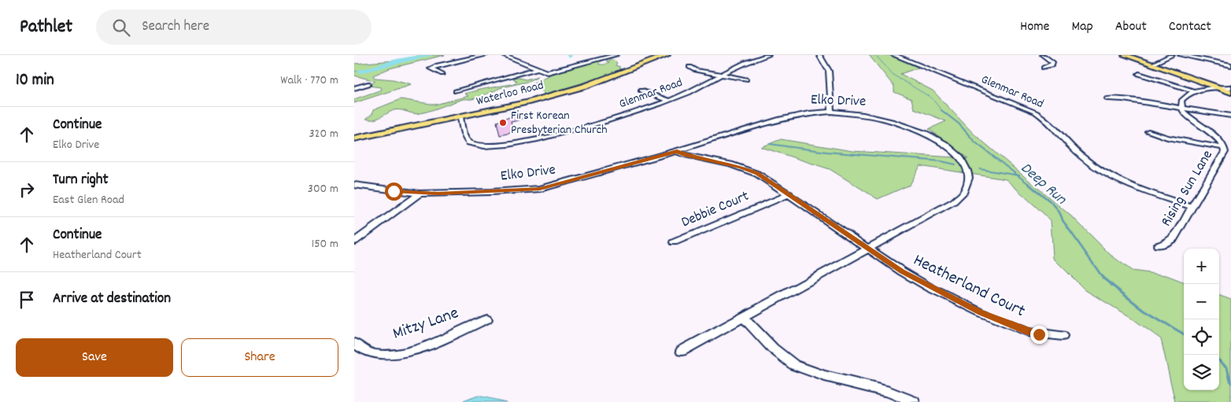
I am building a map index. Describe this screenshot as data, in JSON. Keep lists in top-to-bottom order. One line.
{"streets":{"main road":["Waterloo Road"],"street":["Glenmar Road","Elko Drive","Rising Sun Lane","Debbie Court","Heatherland Court","Mitzy Lane"]},"crossings":[["Glenmar Road","Waterloo Road"],["Glenmar Road","Rising Sun Lane"],["Elko Drive","Heatherland Court"],["Debbie Court","Heatherland Court"]],"water":["Deep Run"],"places":["First Korean Presbyterian Church"],"page":{"header":"Pathlet","search":"Search here","nav":["Home","Map","About","Contact"],"heading":["10 min","Walk · 770 m"],"list":[["Continue","Elko Drive","320 m"],["Turn right","East Glen Road","300 m"],["Continue","Heatherland Court","150 m"],"Arrive at destination"],"map_buttons":["+","−"],"buttons":["Save","Share"]}}
